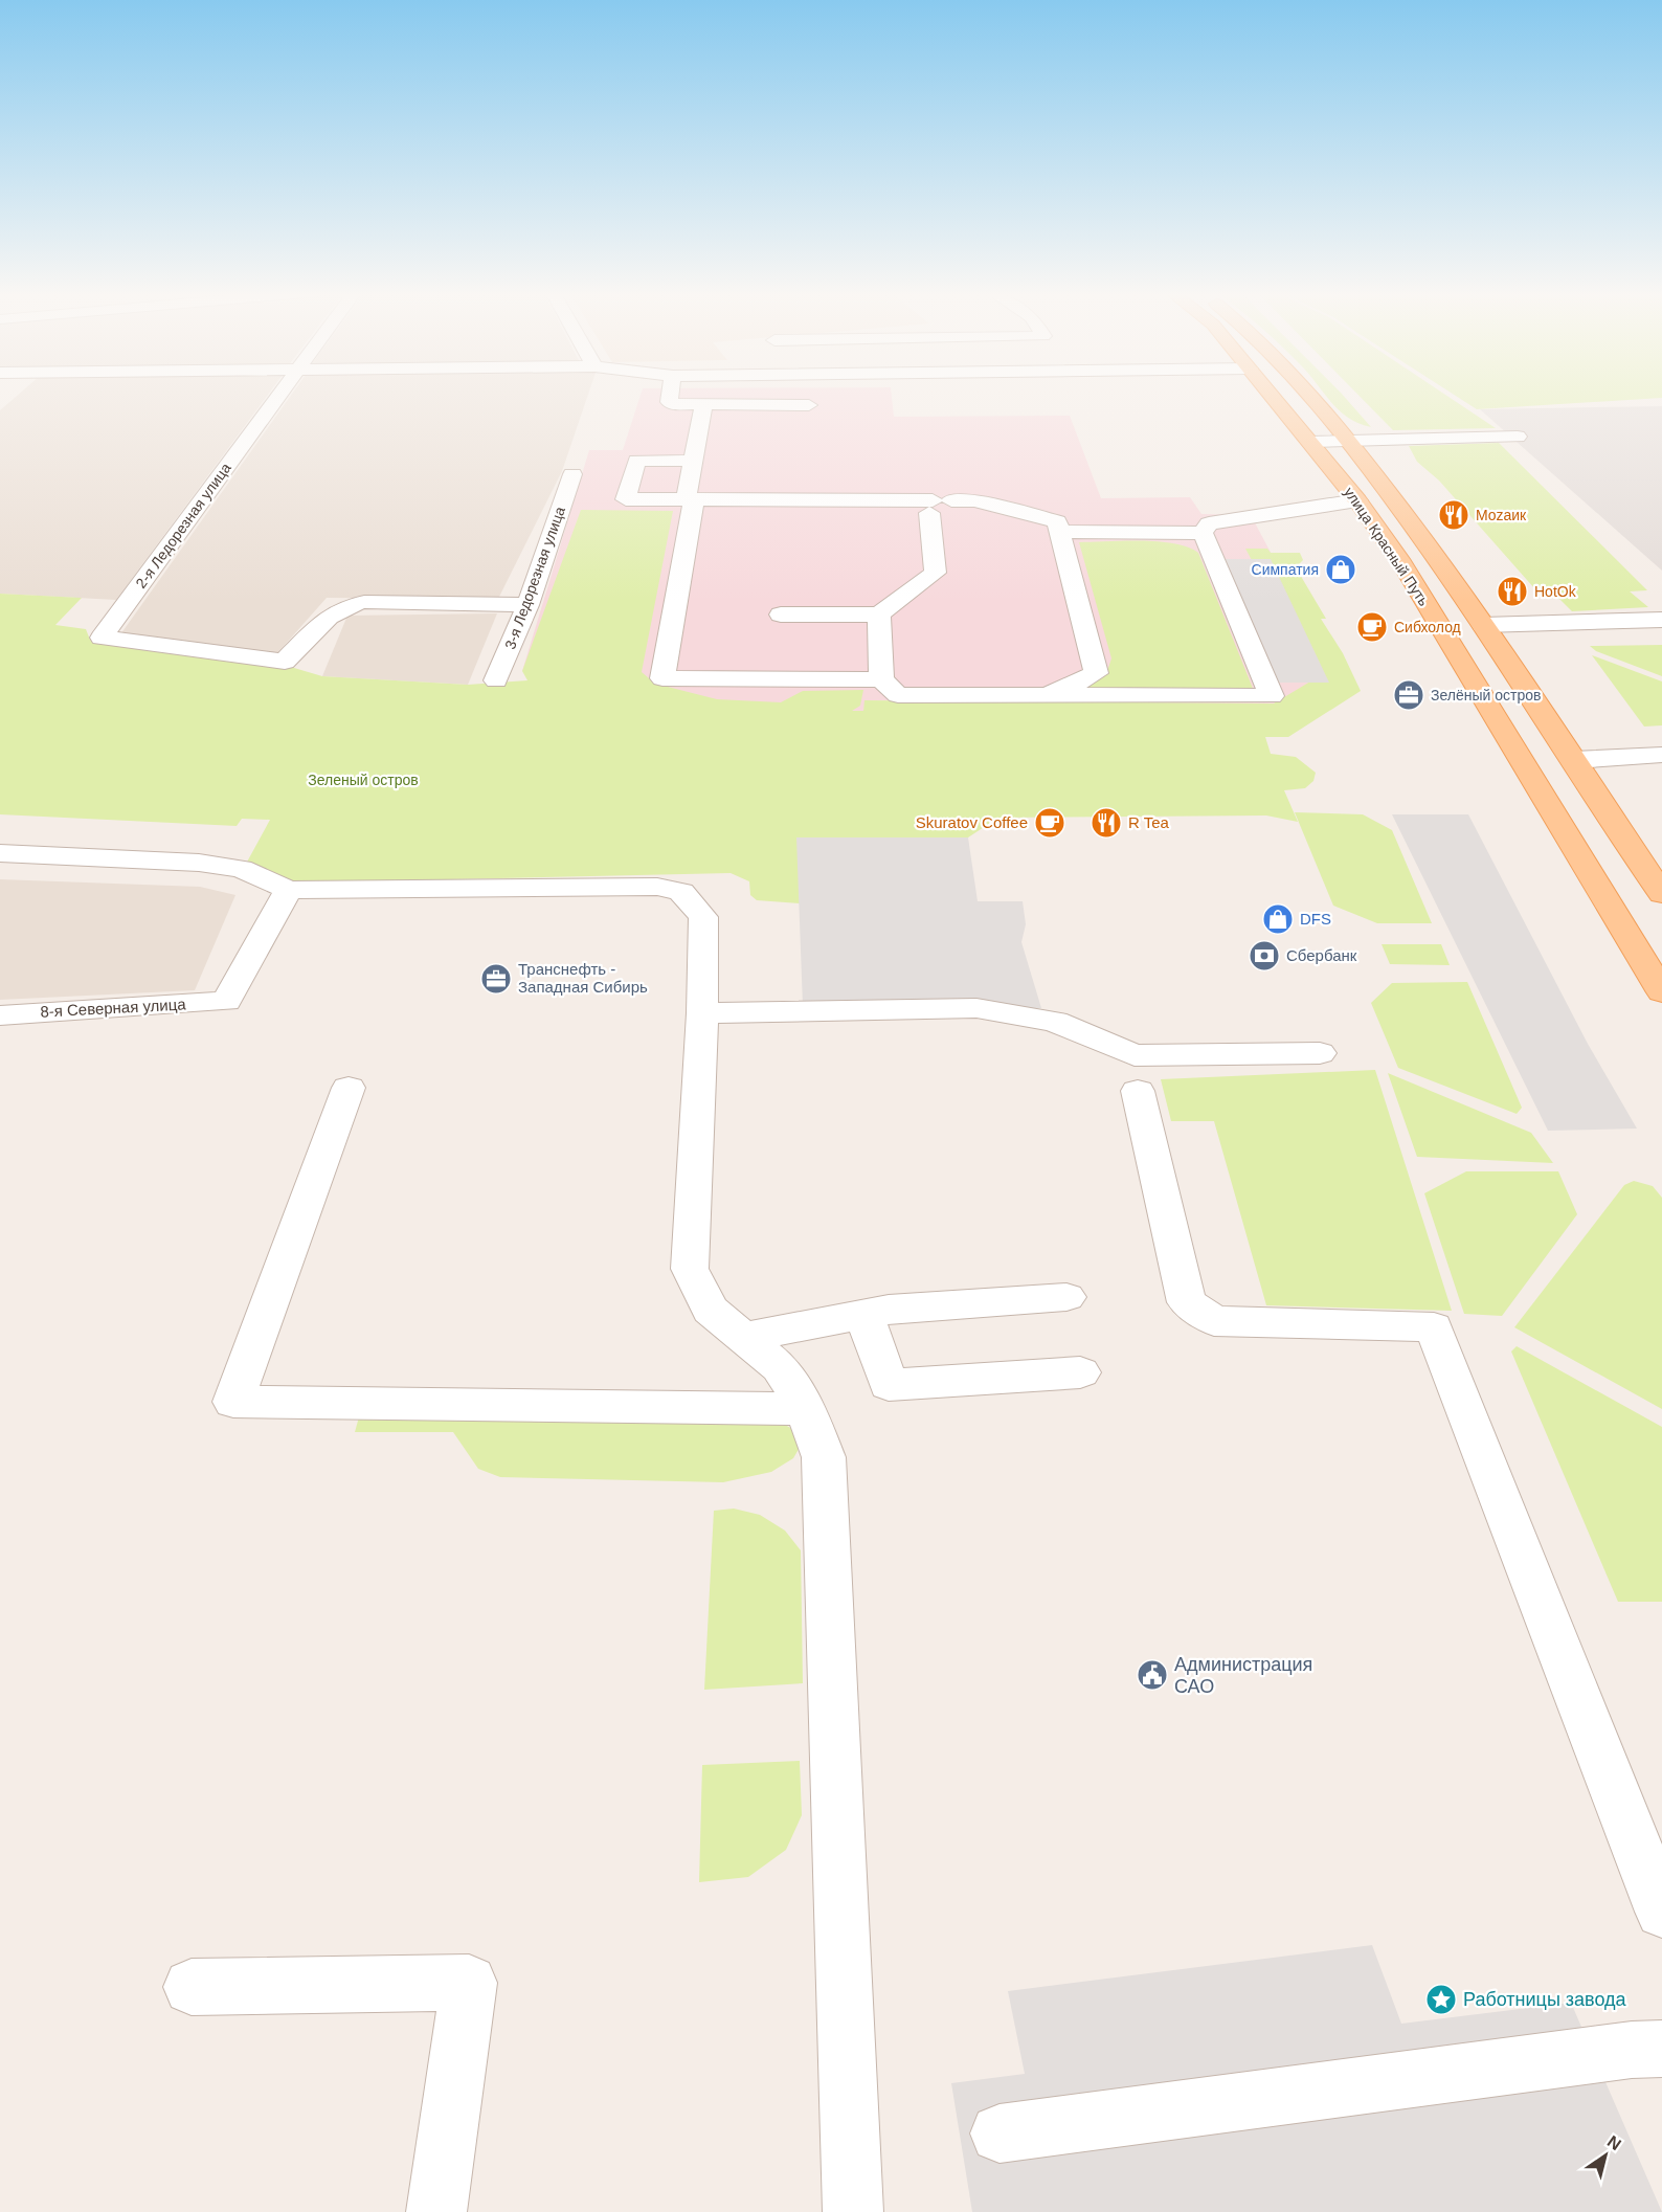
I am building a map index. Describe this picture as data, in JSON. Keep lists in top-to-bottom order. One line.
{"streets":{"main road":["улица Красный Путь"],"street":["2-я Ледорезная улица","3-я Ледорезная улица","8-я Северная улица"]},"crossings":[["2-я Ледорезная улица","3-я Ледорезная улица"]],"parks":["Зеленый остров"],"places":{"restaurant":["Mozaик","HotOk","R Tea"],"shop":["Симпатия","DFS"],"cafe":["Сибхолод","Skuratov Coffee"],"office":["Зелёный остров","Транснефть - Западная Сибирь"],"bank":["Сбербанк"],"public building":["Администрация САО"],"place":["Работницы завода"]},"north":"top right"}
